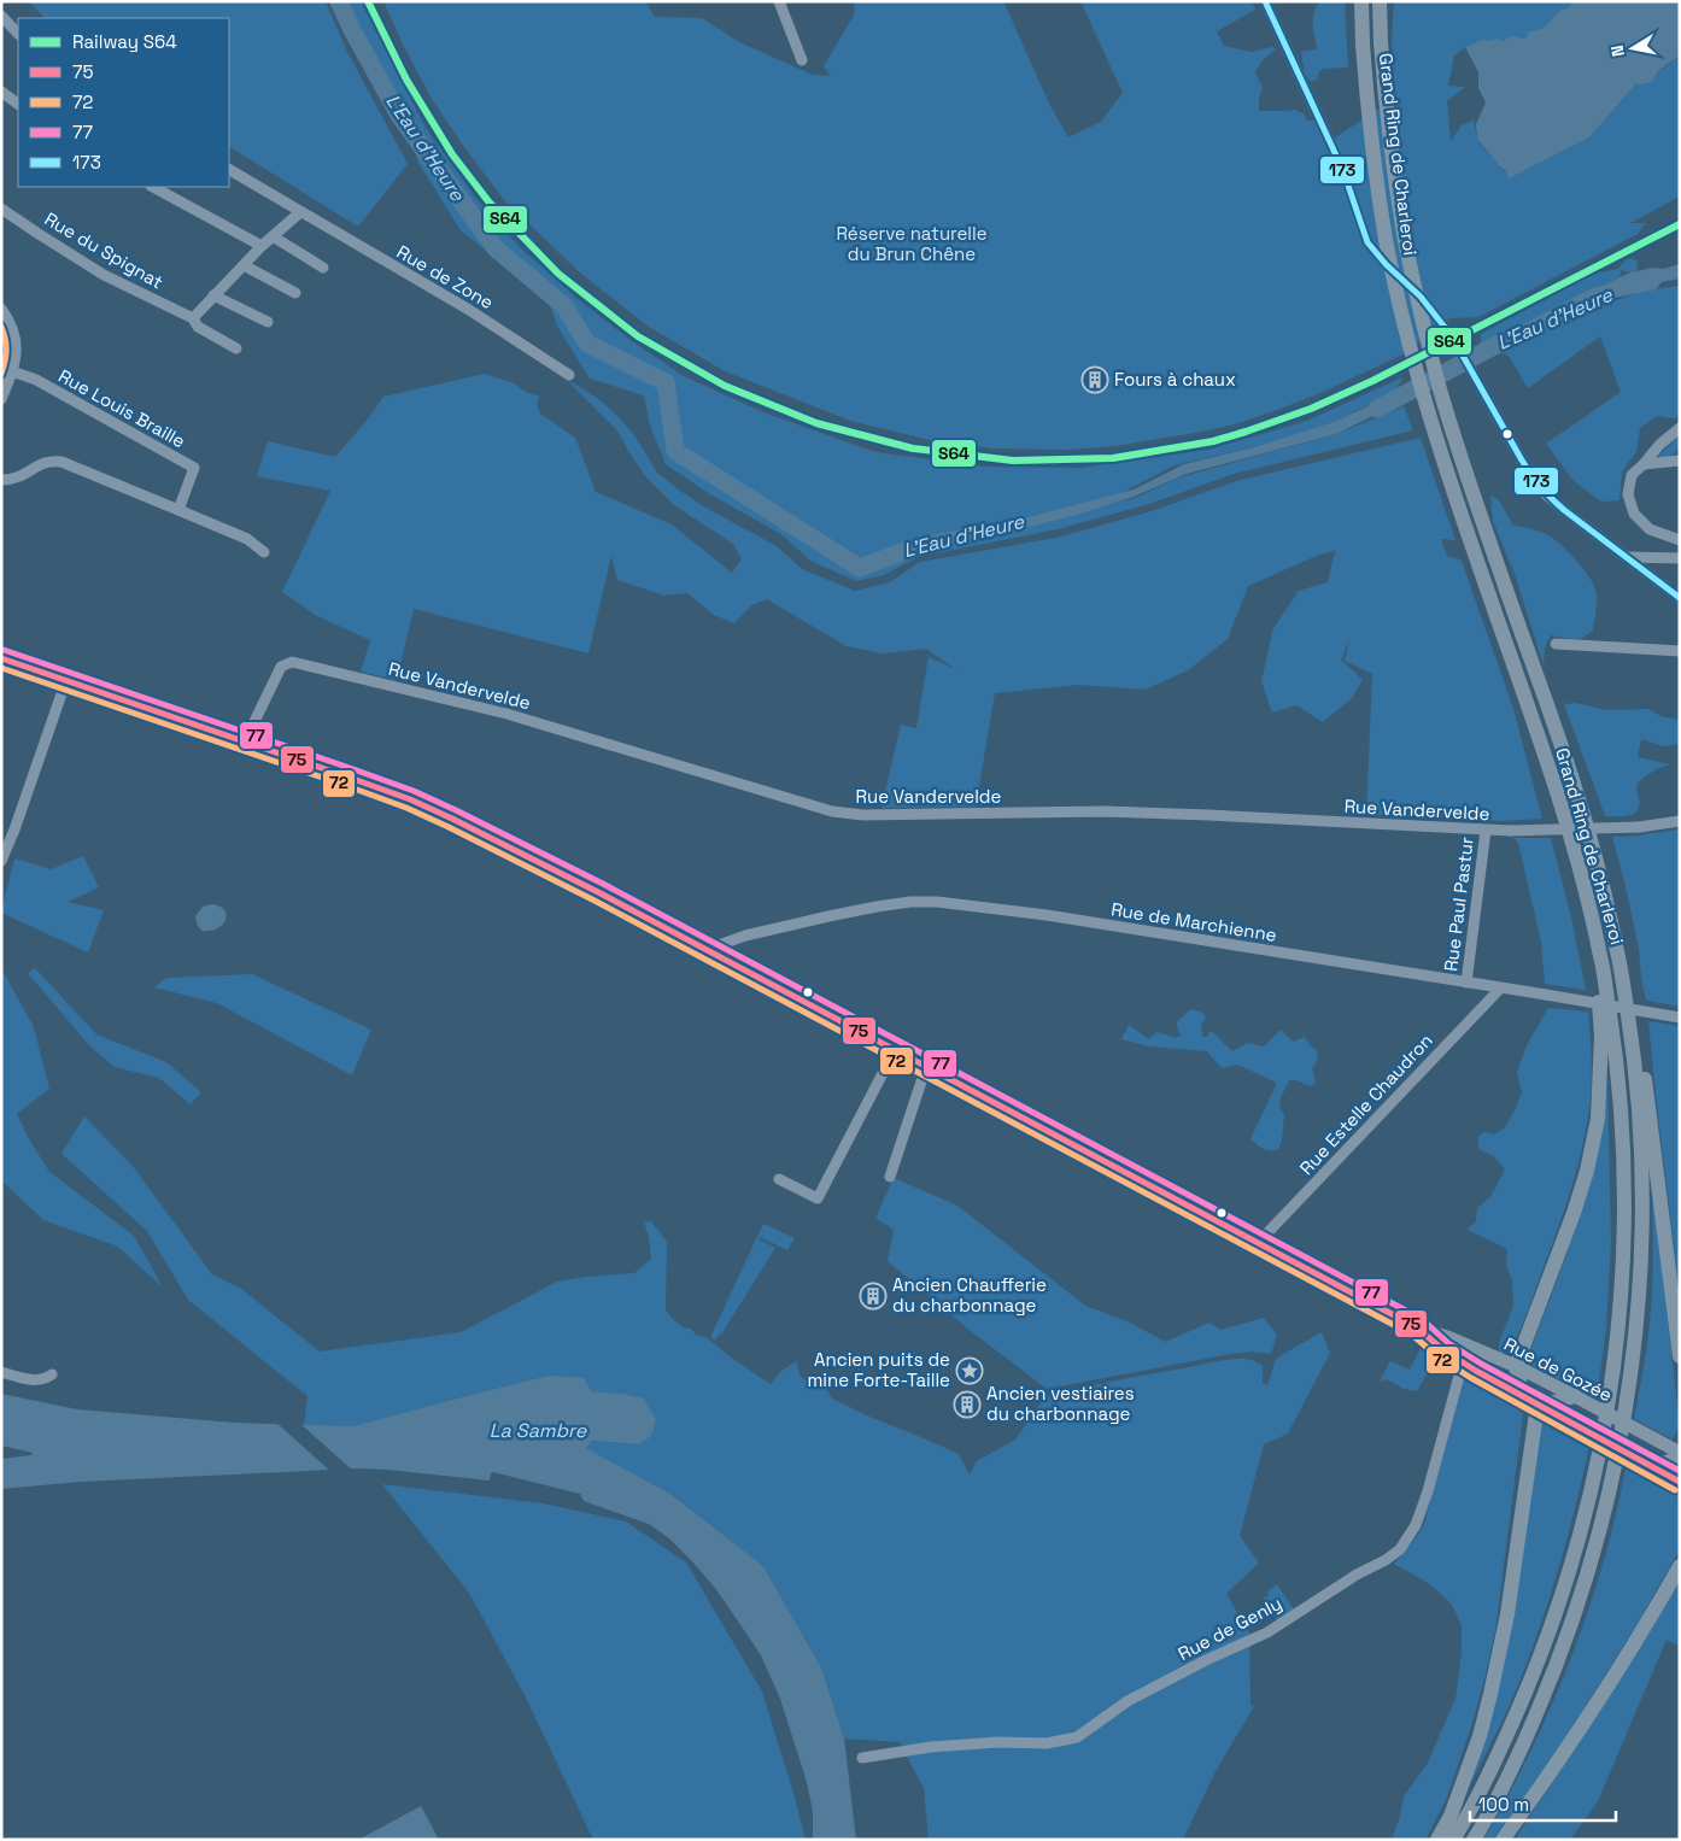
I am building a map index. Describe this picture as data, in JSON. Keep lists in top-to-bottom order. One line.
{"streets":{"highway":["Grand Ring de Charleroi"],"main road":["Rue de Gozée"],"street":["Rue du Spignat","Rue de Zone","Rue Louis Braille","Rue Vandervelde","Rue Paul Pastur","Rue de Marchienne","Rue Estelle Chaudron","Rue de Genly"]},"crossings":[["Rue Vandervelde","Rue Paul Pastur"],["Rue Vandervelde","Rue de Gozée"],["Rue Paul Pastur","Rue de Marchienne"],["Rue de Marchienne","Rue Estelle Chaudron"],["Rue de Marchienne","Rue de Gozée"],["Rue Estelle Chaudron","Rue de Gozée"],["Rue de Gozée","Rue de Genly"]],"water":["L'Eau d'Heure","La Sambre"],"parks":["Réserve naturelle du Brun Chêne"],"places":{"building":["Fours à chaux","Ancien Chaufferie du charbonnage","Ancien vestiaires du charbonnage"],"place":["Ancien puits de mine Forte-Taille"]},"lines":["rail line S64","transit line 173","transit line 72","transit line 77","transit line 75"],"legend":["Railway S64","75","72","77","173"],"scale_bar":"100 m","north":"left"}
